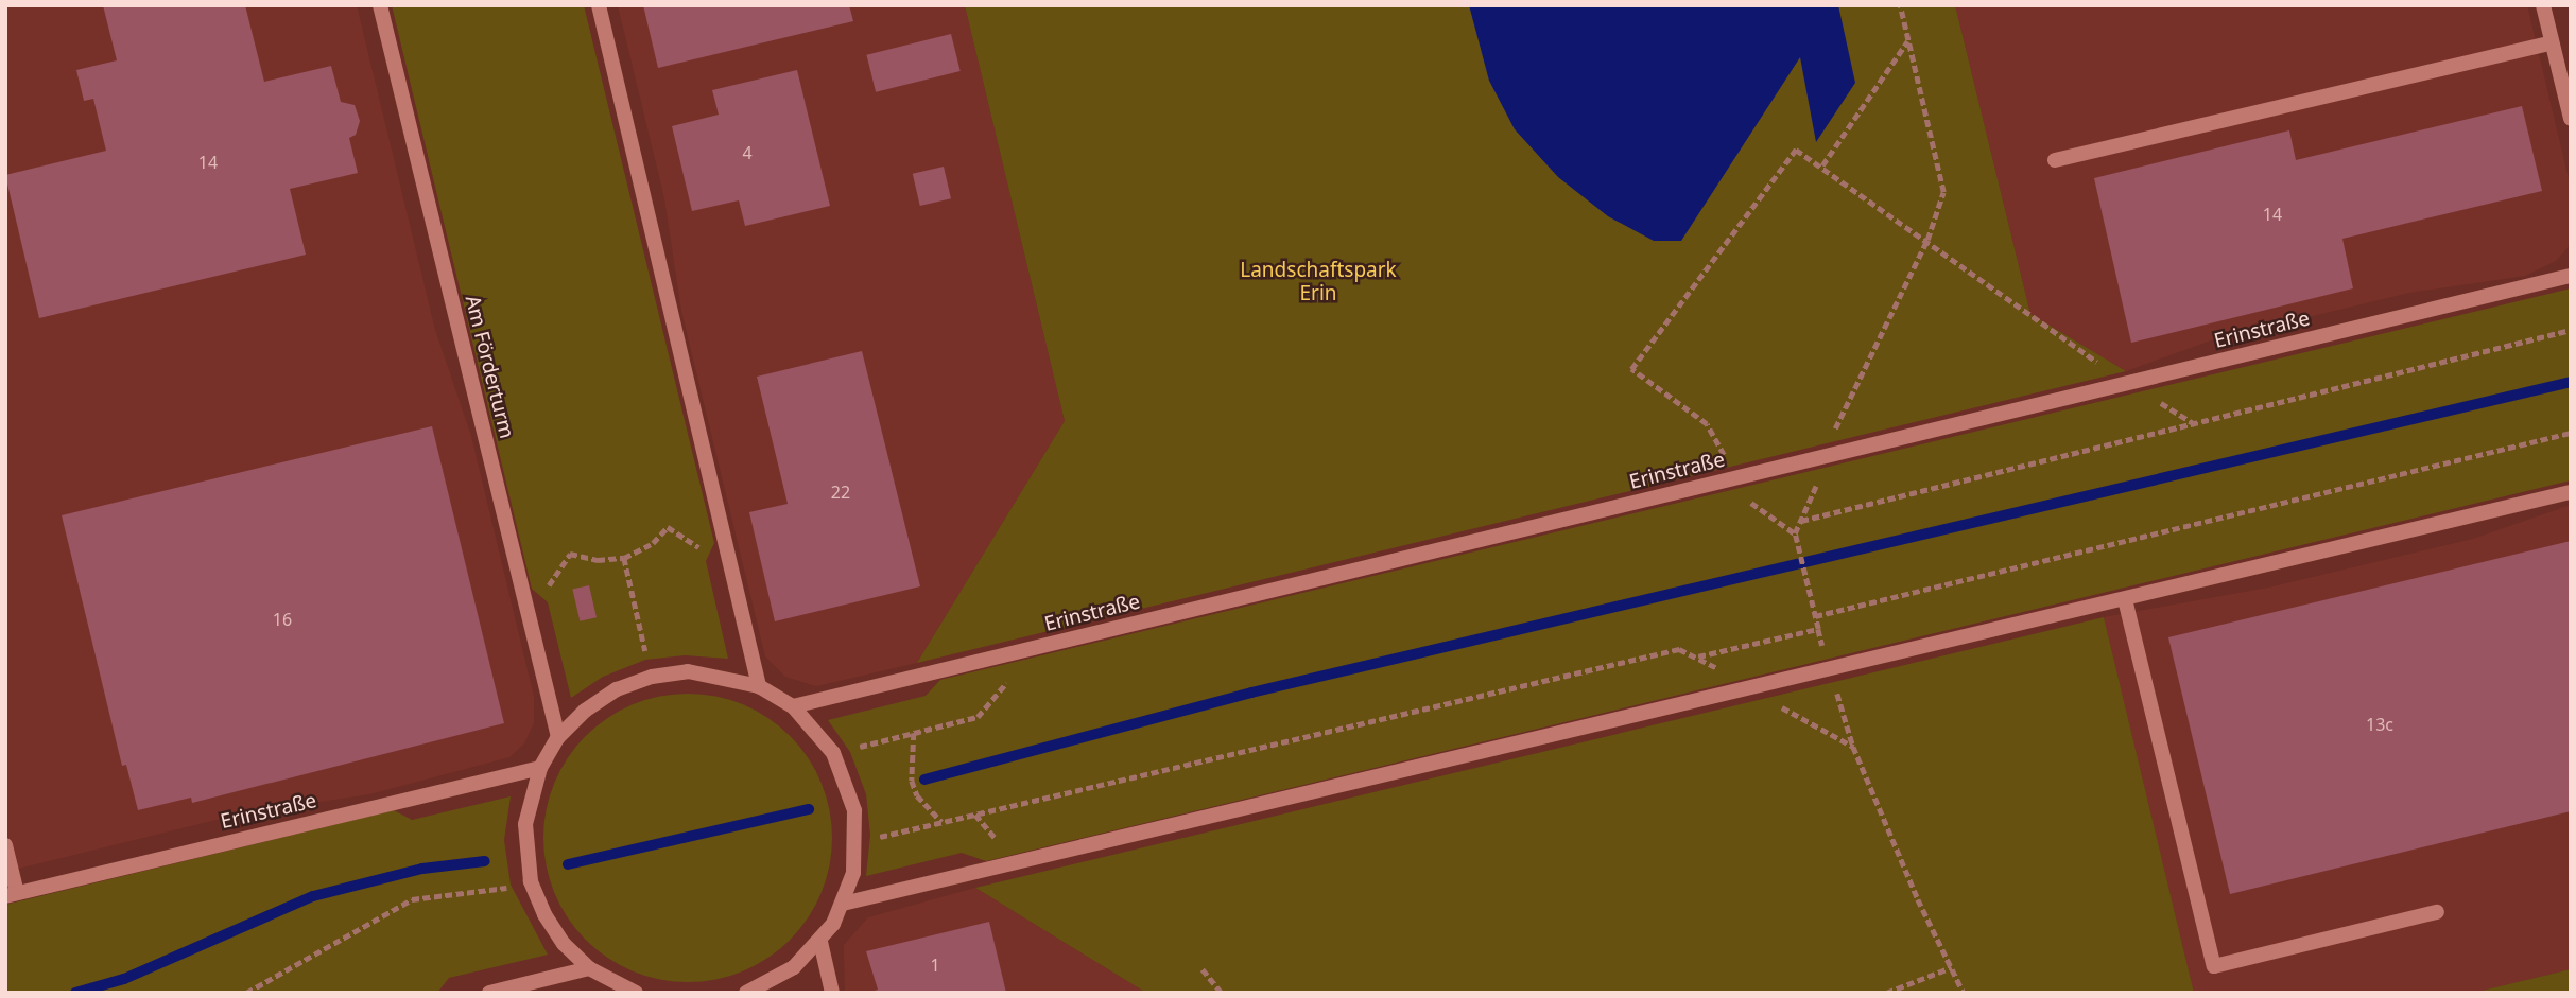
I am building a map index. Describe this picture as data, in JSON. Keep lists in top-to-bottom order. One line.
{"streets":{"street":["Erinstraße","Am Förderturm"]},"parks":["Landschaftspark Erin"],"house_numbers":["4","14","14","22","16","13c","1"]}
